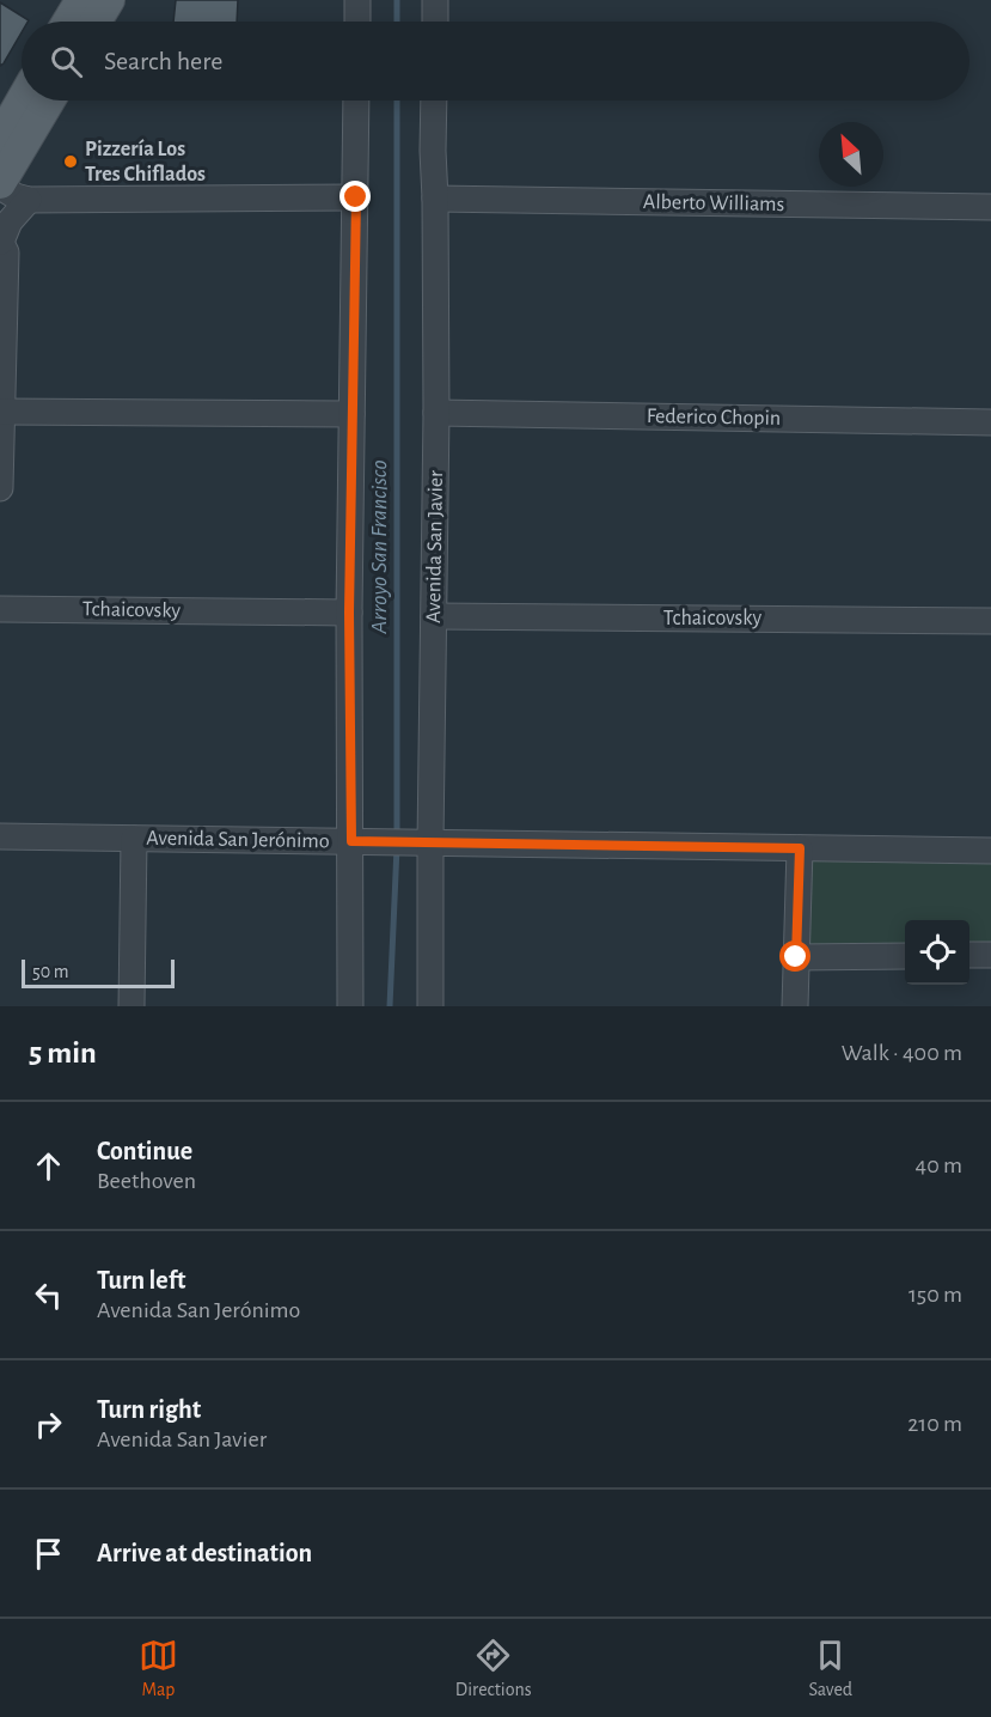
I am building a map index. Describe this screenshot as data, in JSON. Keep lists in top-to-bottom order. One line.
{"streets":{"street":["Alberto Williams","Federico Chopin","Avenida San Javier","Tchaicovsky","Avenida San Jerónimo"]},"crossings":[["Alberto Williams","Avenida San Javier"],["Federico Chopin","Avenida San Javier"],["Avenida San Javier","Tchaicovsky"],["Avenida San Javier","Avenida San Jerónimo"]],"water":["Arroyo San Francisco"],"places":["Pizzería Los Tres Chiflados"],"scale_bar":"50 m","north":"top left","page":{"search":"Search here","scale":"50 m","heading":["5 min","Walk · 400 m"],"list":[["Continue","Beethoven","40 m"],["Turn left","Avenida San Jerónimo","150 m"],["Turn right","Avenida San Javier","210 m"],"Arrive at destination"],"nav":["Map","Directions","Saved"]}}
